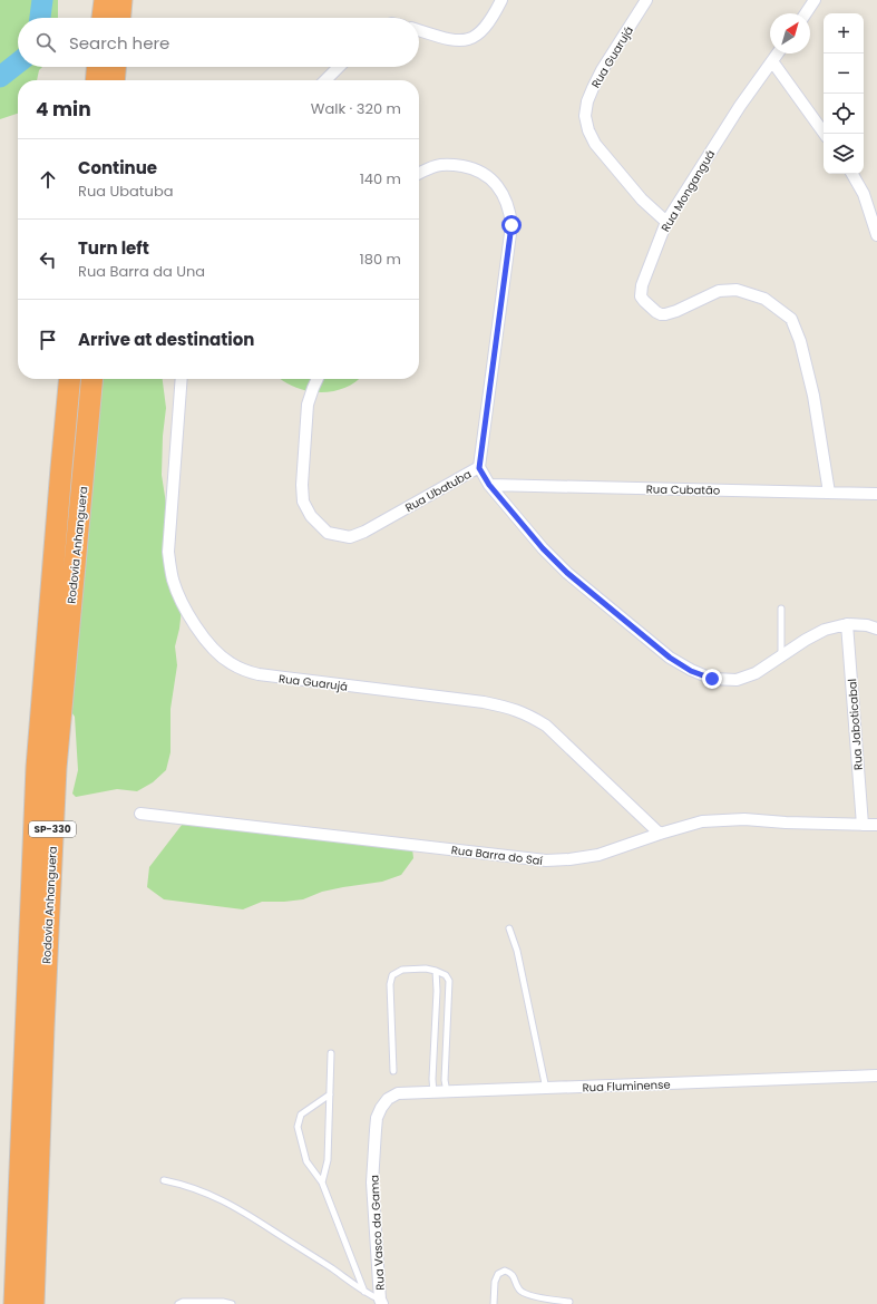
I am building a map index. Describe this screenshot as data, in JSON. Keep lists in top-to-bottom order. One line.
{"streets":{"highway":["Rodovia Anhanguera","SP-330"],"street":["Rua Guarujá","Rua Monganguá","Rua Cubatão","Rua Ubatuba","Rua Jaboticabal","Rua Barra do Saí","Rua Fluminense","Rua Vasco da Gama"]},"crossings":[["Rua Guarujá","Rua Monganguá"],["Rua Guarujá","Rua Barra do Saí"],["Rua Monganguá","Rua Cubatão"],["Rua Jaboticabal","Rua Barra do Saí"],["Rua Fluminense","Rua Vasco da Gama"]],"north":"top right","page":{"map_buttons":["+","−"],"search":"Search here","heading":["4 min","Walk · 320 m"],"list":[["Continue","Rua Ubatuba","140 m"],["Turn left","Rua Barra da Una","180 m"],"Arrive at destination"]}}
